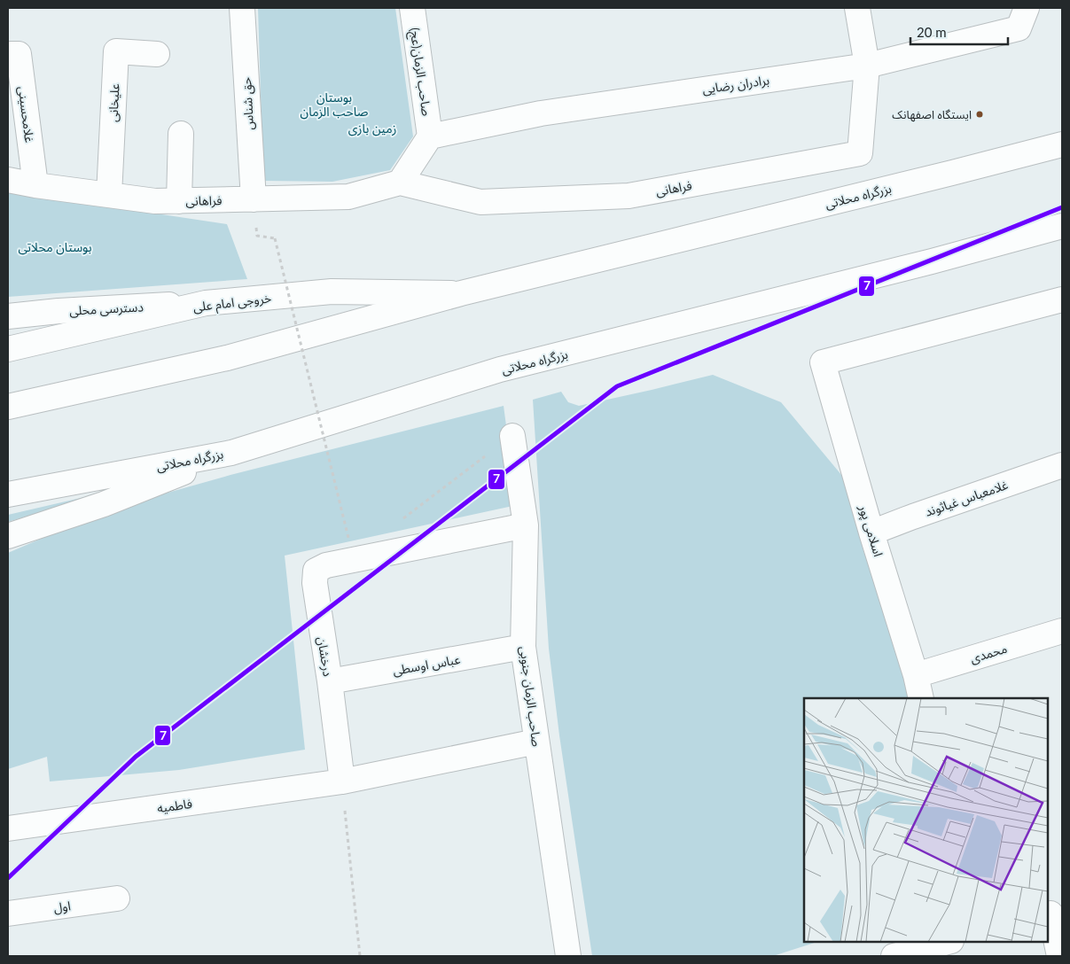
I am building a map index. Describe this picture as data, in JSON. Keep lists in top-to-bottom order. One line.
{"streets":{"main road":["صاحب الزمان(عج)","برادران رضایی","علیخانی","حق شناس","غلامحسینی","فراهانی","بزرگراه محلاتی","خروجی امام علی","دسترسی محلی","غلامعباس غیاثوند","اسلامی پور","محمدی","درخشان","عباس اوسطی","صاحب الزمان جنوبی","فاطمیه","اول"]},"crossings":[["صاحب الزمان(عج)","برادران رضایی"],["برادران رضایی","فراهانی"],["علیخانی","فراهانی"],["حق شناس","فراهانی"],["غلامحسینی","فراهانی"],["بزرگراه محلاتی","خروجی امام علی"],["خروجی امام علی","دسترسی محلی"],["غلامعباس غیاثوند","اسلامی پور"],["اسلامی پور","محمدی"],["درخشان","عباس اوسطی"],["درخشان","صاحب الزمان جنوبی"],["درخشان","فاطمیه"],["عباس اوسطی","صاحب الزمان جنوبی"],["صاحب الزمان جنوبی","فاطمیه"]],"parks":["بوستان صاحب الزمان","زمین بازی","بوستان محلاتی"],"places":["ایستگاه اصفهانک"],"lines":["transit line 7"],"scale_bar":"20 m"}
